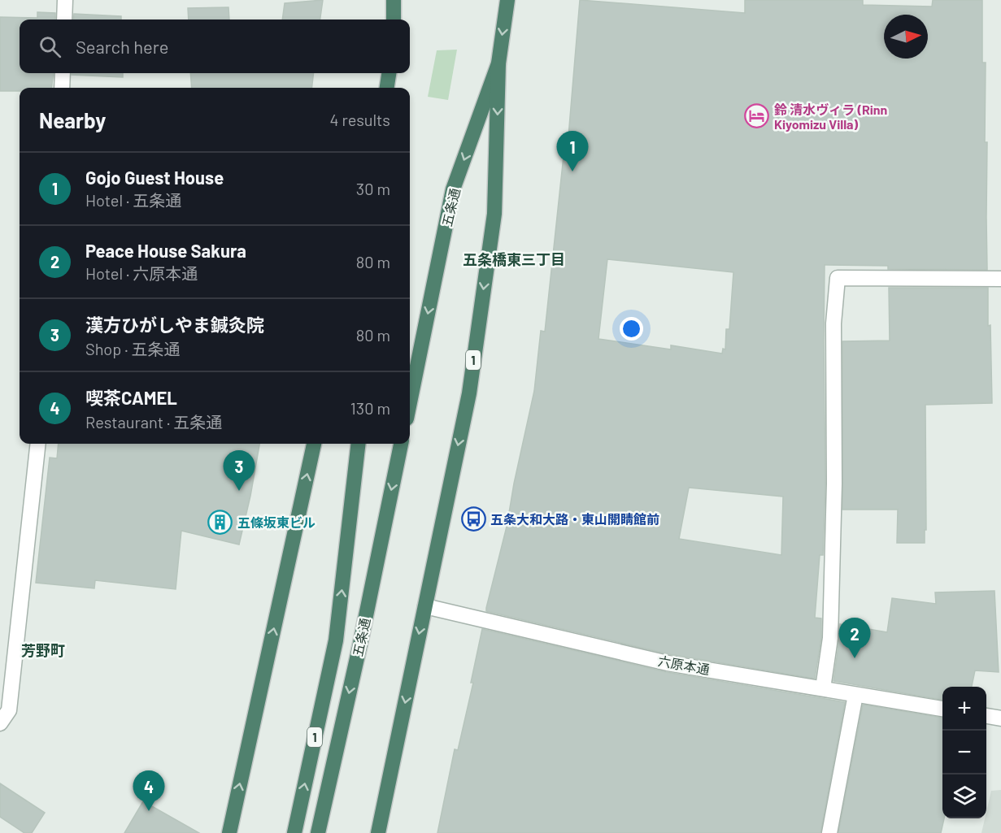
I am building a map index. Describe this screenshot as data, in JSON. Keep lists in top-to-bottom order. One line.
{"streets":{"highway":["五条通","1"],"street":["六原本通"]},"crossings":[["五条通","1"],["1","六原本通"]],"districts":["五条橋東三丁目","芳野町"],"places":{"hotel":["鈴 清水ヴィラ (Rinn Kiyomizu Villa)"],"bus stop":["五条大和大路・東山開睛館前"],"building":["五條坂東ビル"]},"north":"right","page":{"search":"Search here","heading":["Nearby","4 results"],"pins":["1","3","2","4"],"list":[{"mark":"1","name":"Gojo Guest House","note":"Hotel · 五条通","value":"30 m"},{"mark":"2","name":"Peace House Sakura","note":"Hotel · 六原本通","value":"80 m"},{"mark":"3","name":"漢方ひがしやま鍼灸院","note":"Shop · 五条通","value":"80 m"},{"mark":"4","name":"喫茶CAMEL","note":"Restaurant · 五条通","value":"130 m"}],"map_buttons":["+","−"]}}
